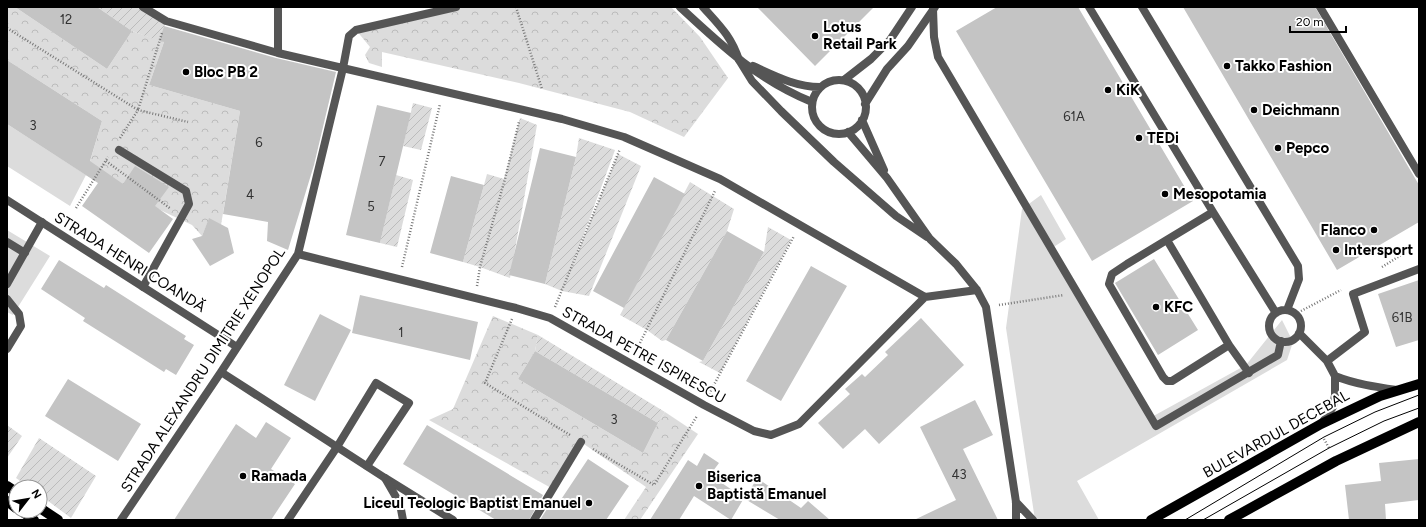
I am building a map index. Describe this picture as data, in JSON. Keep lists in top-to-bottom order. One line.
{"streets":{"main road":["BULEVARDUL DECEBAL"],"street":["STRADA HENRI COANDĂ","STRADA PETRE ISPIRESCU","STRADA ALEXANDRU DIMITRIE XENOPOL"]},"crossings":[["STRADA HENRI COANDĂ","STRADA ALEXANDRU DIMITRIE XENOPOL"],["STRADA PETRE ISPIRESCU","STRADA ALEXANDRU DIMITRIE XENOPOL"]],"places":["Lotus Retail Park","Takko Fashion","Bloc PB 2","KiK","Deichmann","TEDi","Pepco","Mesopotamia","Flanco","Intersport","KFC","Ramada","Biserica Baptistă Emanuel","Liceul Teologic Baptist Emanuel"],"house_numbers":["12","61A","3","6","7","4","5","61B","1","3","43"],"scale_bar":"20 m","north":"top right"}
